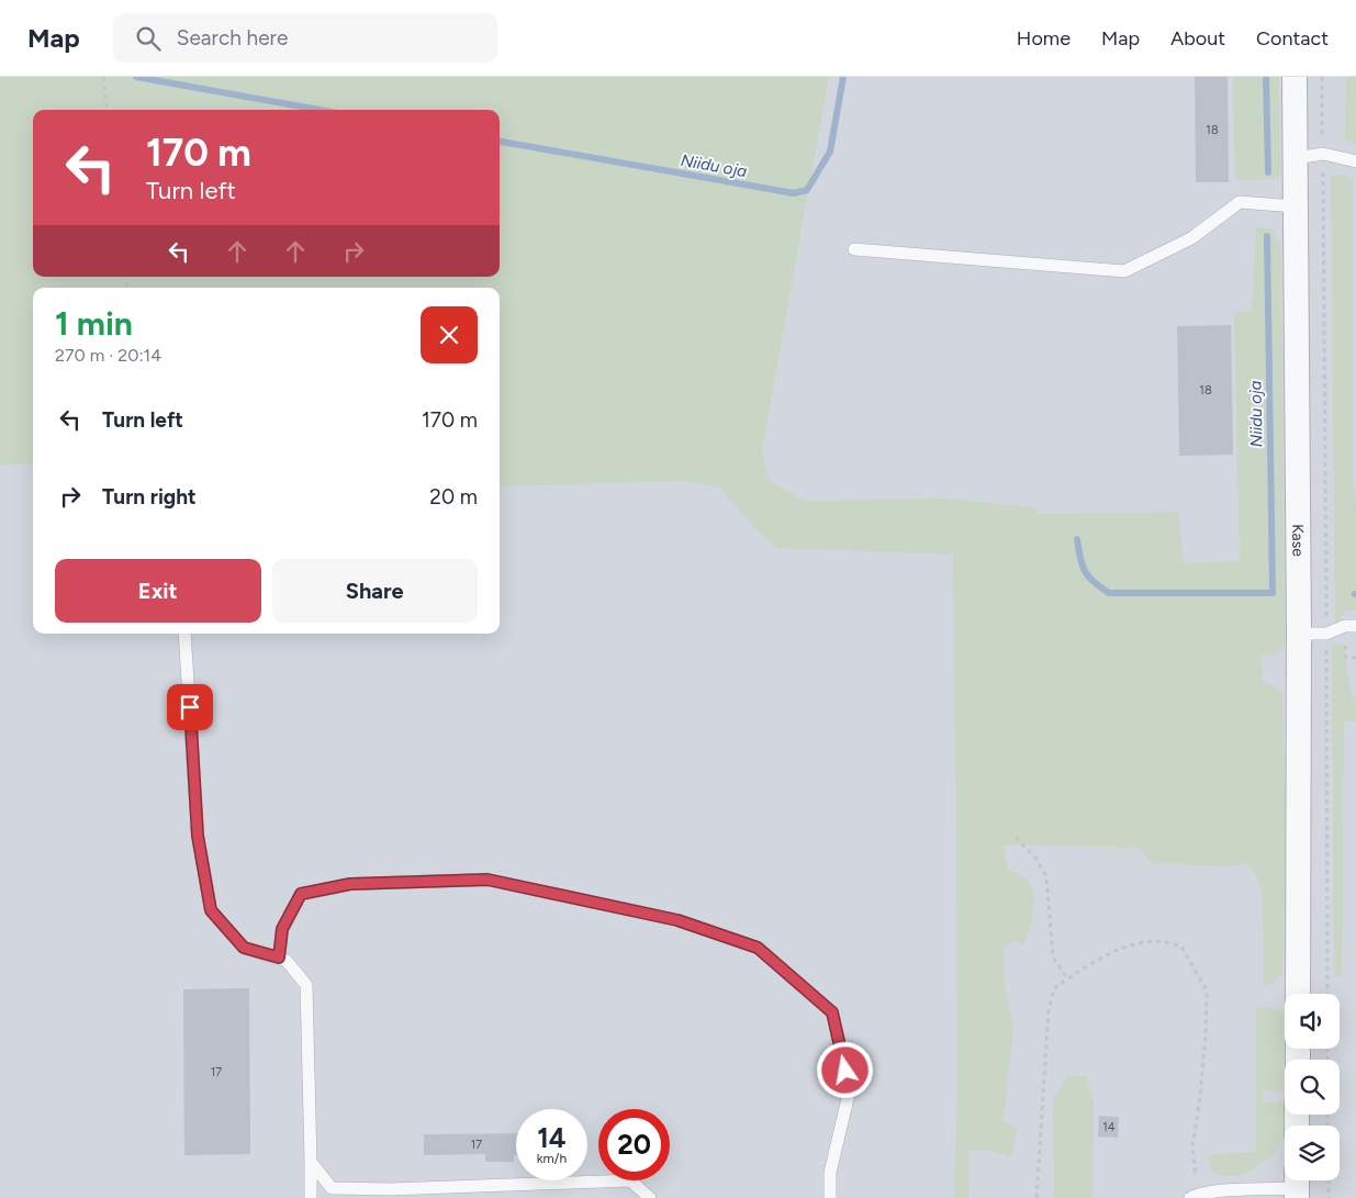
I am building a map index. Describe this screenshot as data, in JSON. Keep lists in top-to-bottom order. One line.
{"streets":{"street":["Kase"]},"water":["Niidu oja"],"house_numbers":["18","18","17","14","17"],"page":{"header":"Map","search":"Search here","nav":["Home","Map","About","Contact"],"turn":["170 m","Turn left"],"heading":["1 min","270 m · 20:14"],"list":[{"name":"Turn left","value":"170 m"},{"name":"Turn right","value":"20 m"}],"buttons":["Exit","Share"],"speed":"14 km/h","limit":"20"}}
